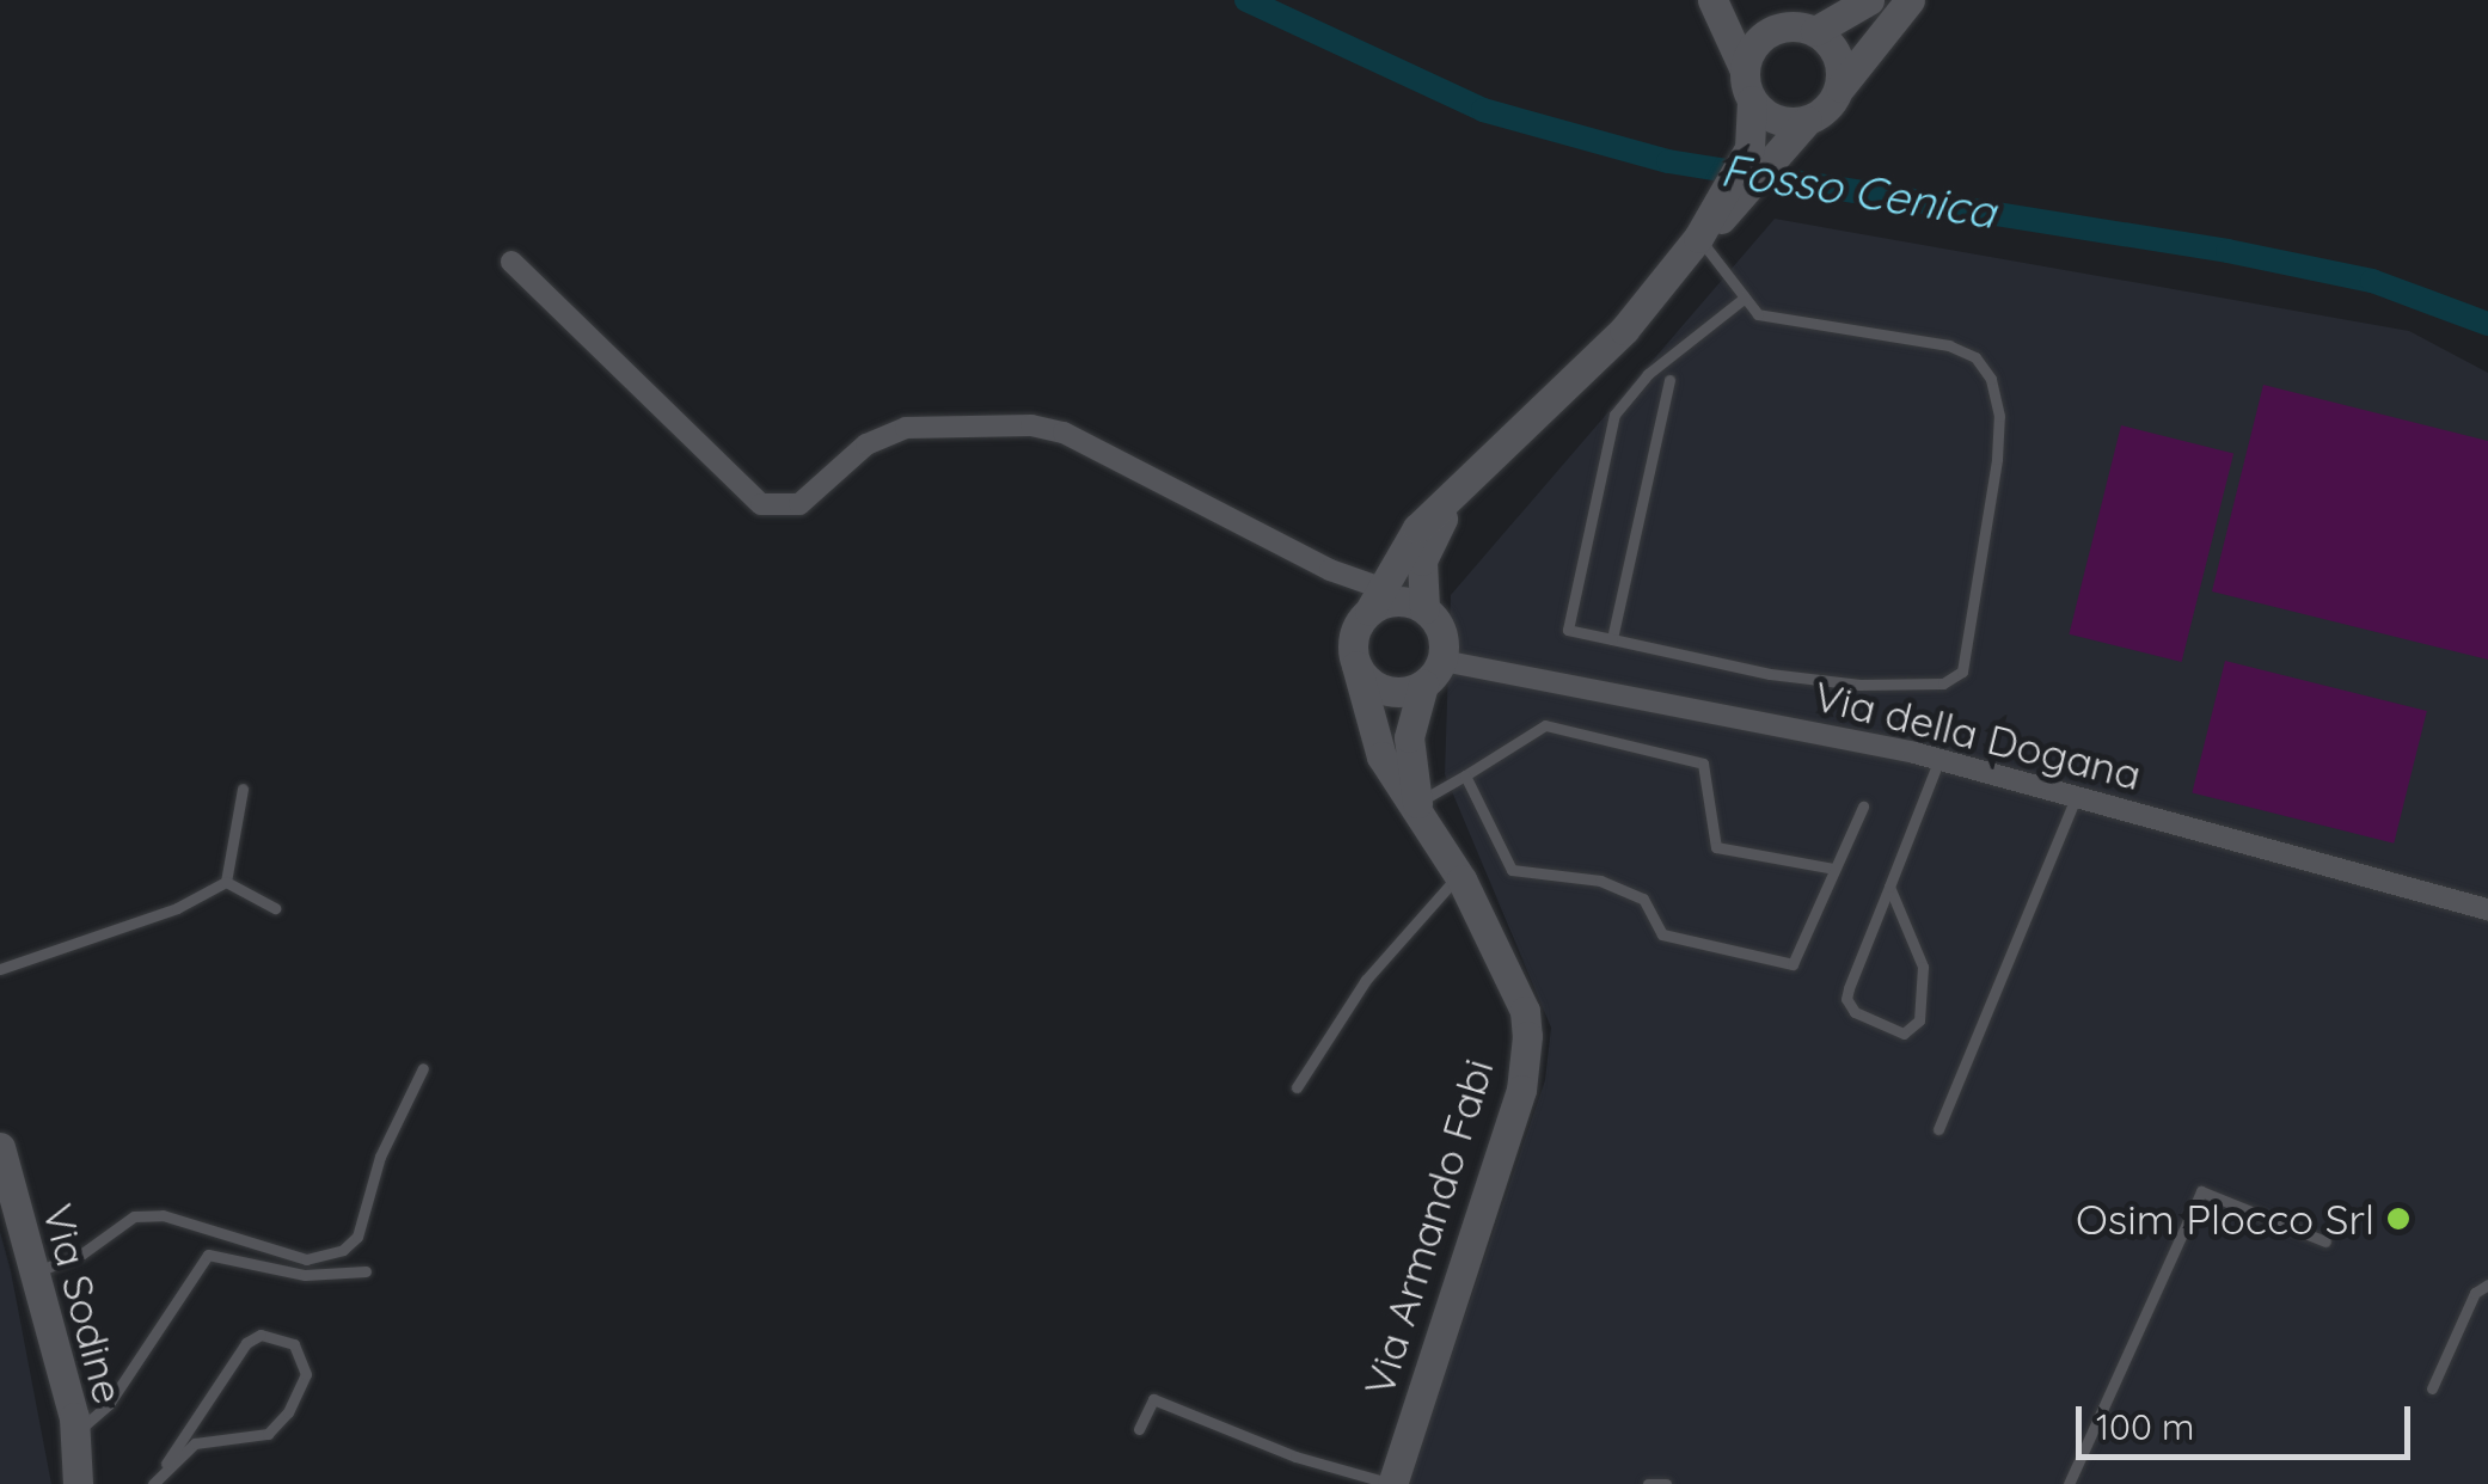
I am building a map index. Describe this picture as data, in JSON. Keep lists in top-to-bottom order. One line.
{"streets":{"street":["Via della Dogana","Via Armando Fabi","Via Sodine"]},"crossings":[["Via della Dogana","Via Armando Fabi"]],"water":["Fosso Cenica"],"places":["Osim Plocco Srl"],"scale_bar":"100 m"}
